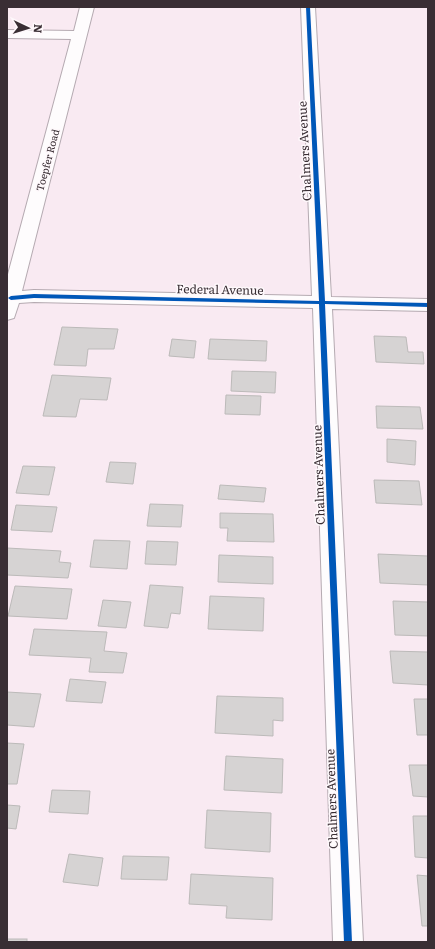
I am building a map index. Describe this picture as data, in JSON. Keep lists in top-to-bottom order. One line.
{"streets":{"street":["Chalmers Avenue","Toepfer Road","Federal Avenue"]},"crossings":[["Chalmers Avenue","Federal Avenue"],["Toepfer Road","Federal Avenue"]],"north":"right"}
